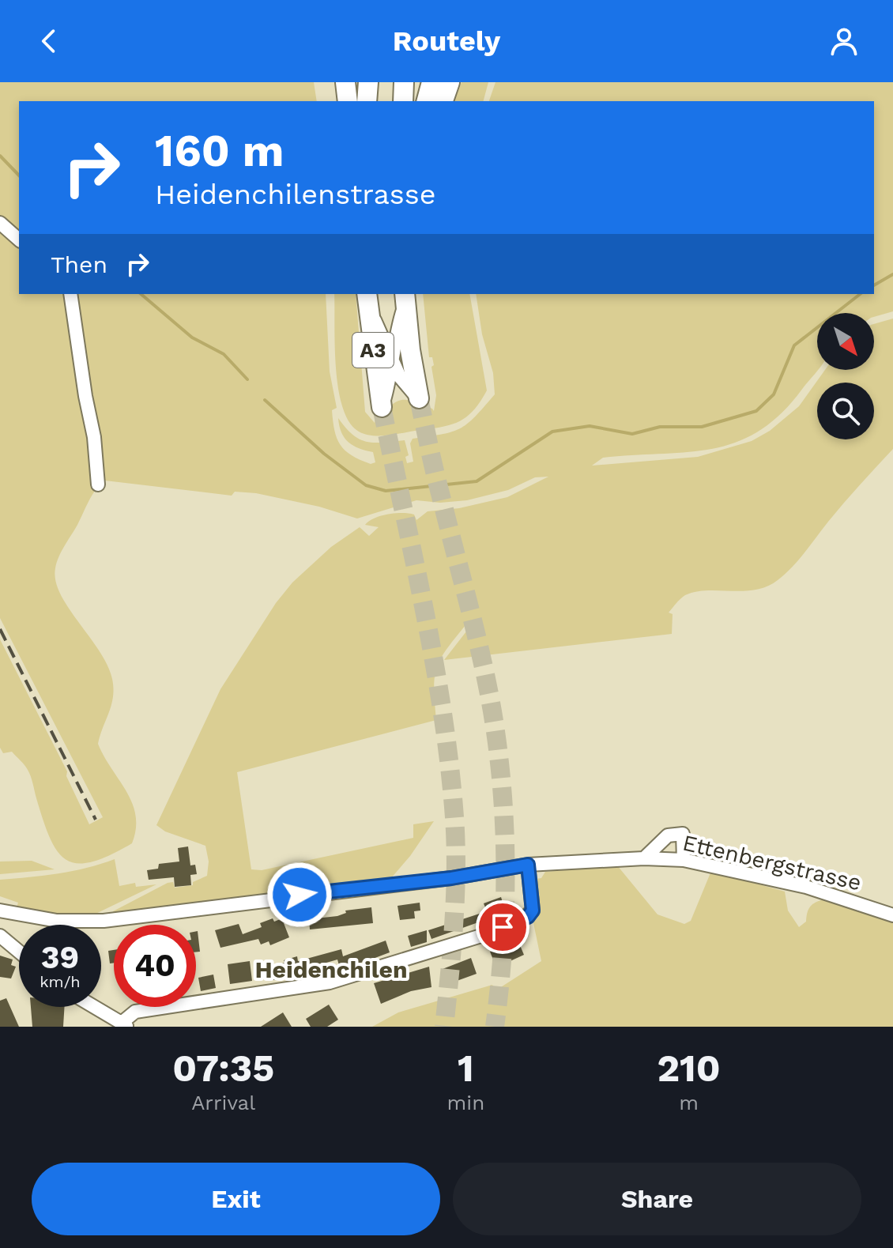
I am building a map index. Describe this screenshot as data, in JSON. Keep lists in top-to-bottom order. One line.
{"streets":{"highway":["A3"],"street":["Ettenbergstrasse"]},"districts":["Heidenchilen"],"north":"bottom right","page":{"header":"Routely","turn":["160 m","Heidenchilenstrasse"],"then":"Then","speed":"39 km/h","limit":"40","eta":["07:35","Arrival","1","min","210","m"],"buttons":["Exit","Share"]}}
